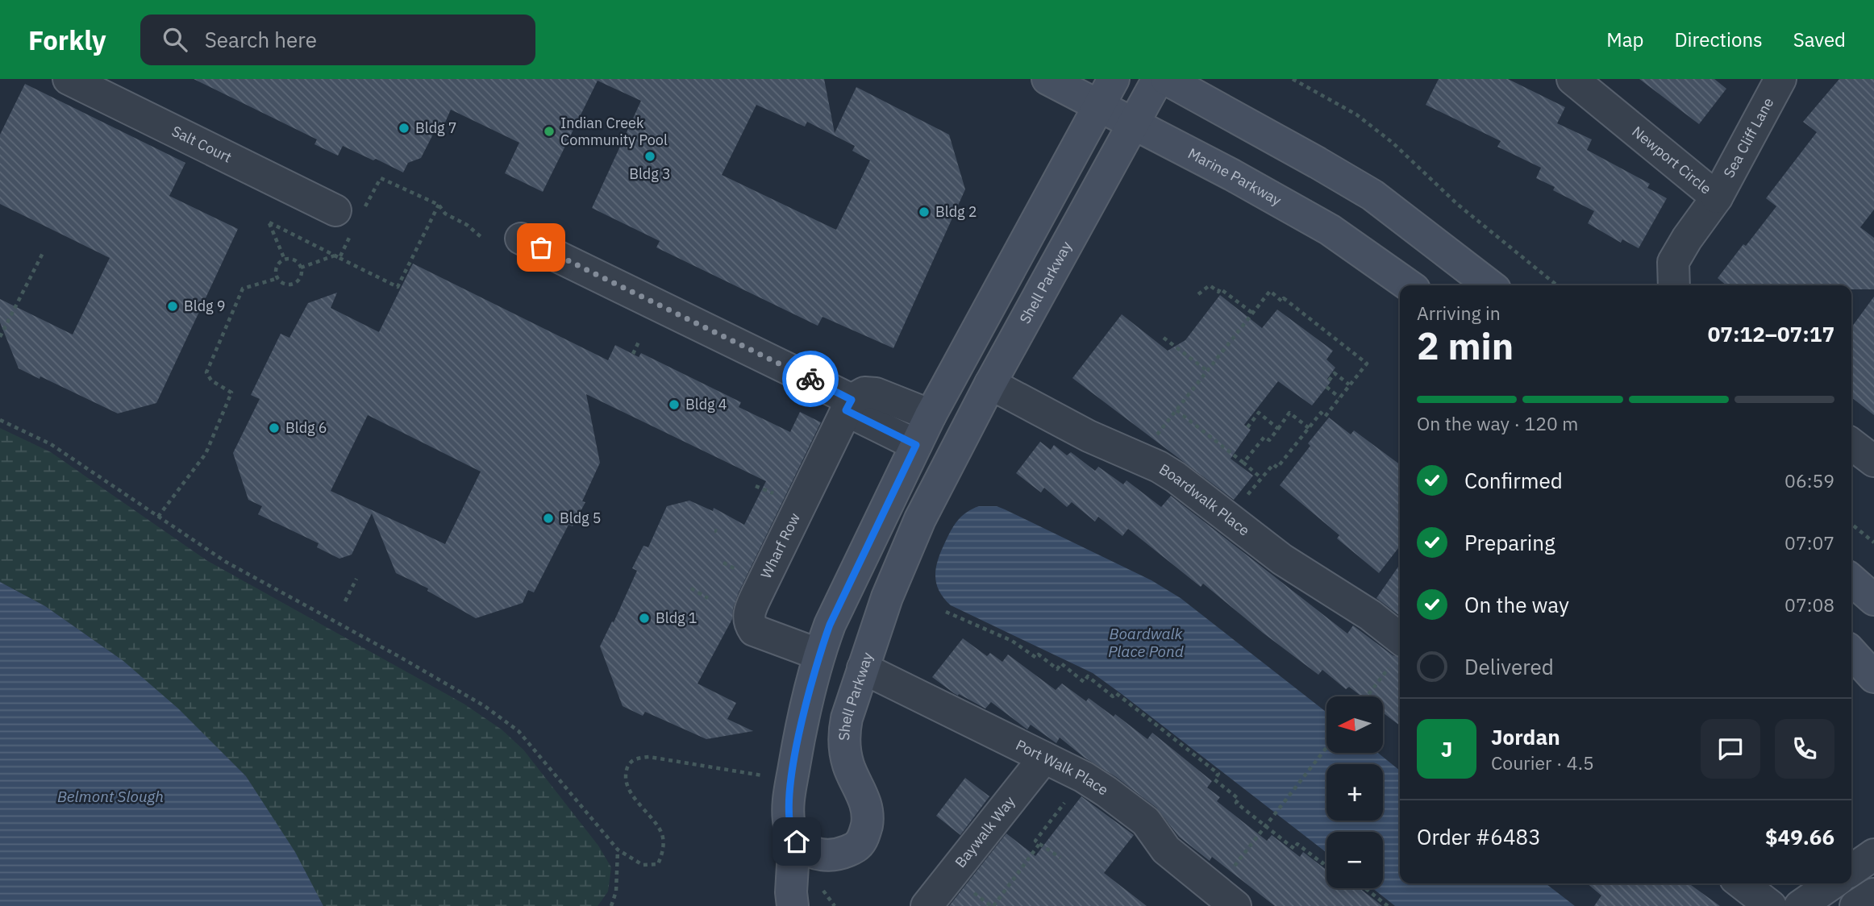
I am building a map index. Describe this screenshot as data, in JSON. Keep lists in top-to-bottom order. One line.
{"streets":{"street":["Sea Cliff Lane","Salt Court","Newport Circle","Marine Parkway","Shell Parkway","Boardwalk Place","Wharf Row","Port Walk Place","Baywalk Way"]},"crossings":[["Sea Cliff Lane","Newport Circle"],["Marine Parkway","Shell Parkway"],["Shell Parkway","Boardwalk Place"],["Shell Parkway","Port Walk Place"],["Port Walk Place","Baywalk Way"]],"water":["Boardwalk Place Pond","Belmont Slough"],"places":["Bldg 7","Indian Creek Community Pool","Bldg 3","Bldg 2","Bldg 9","Bldg 4","Bldg 6","Bldg 5","Bldg 1"],"north":"left","page":{"header":"Forkly","search":"Search here","nav":["Map","Directions","Saved"],"heading":["2 min","Arriving in","07:12–07:17"],"panel":["Jordan","Courier · 4.5","Order #6483","$49.66"],"bar":"On the way · 120 m","list":[["Confirmed","06:59"],["Preparing","07:07"],["On the way","07:08"],"Delivered"],"map_buttons":["+","−"],"round":"J"}}
